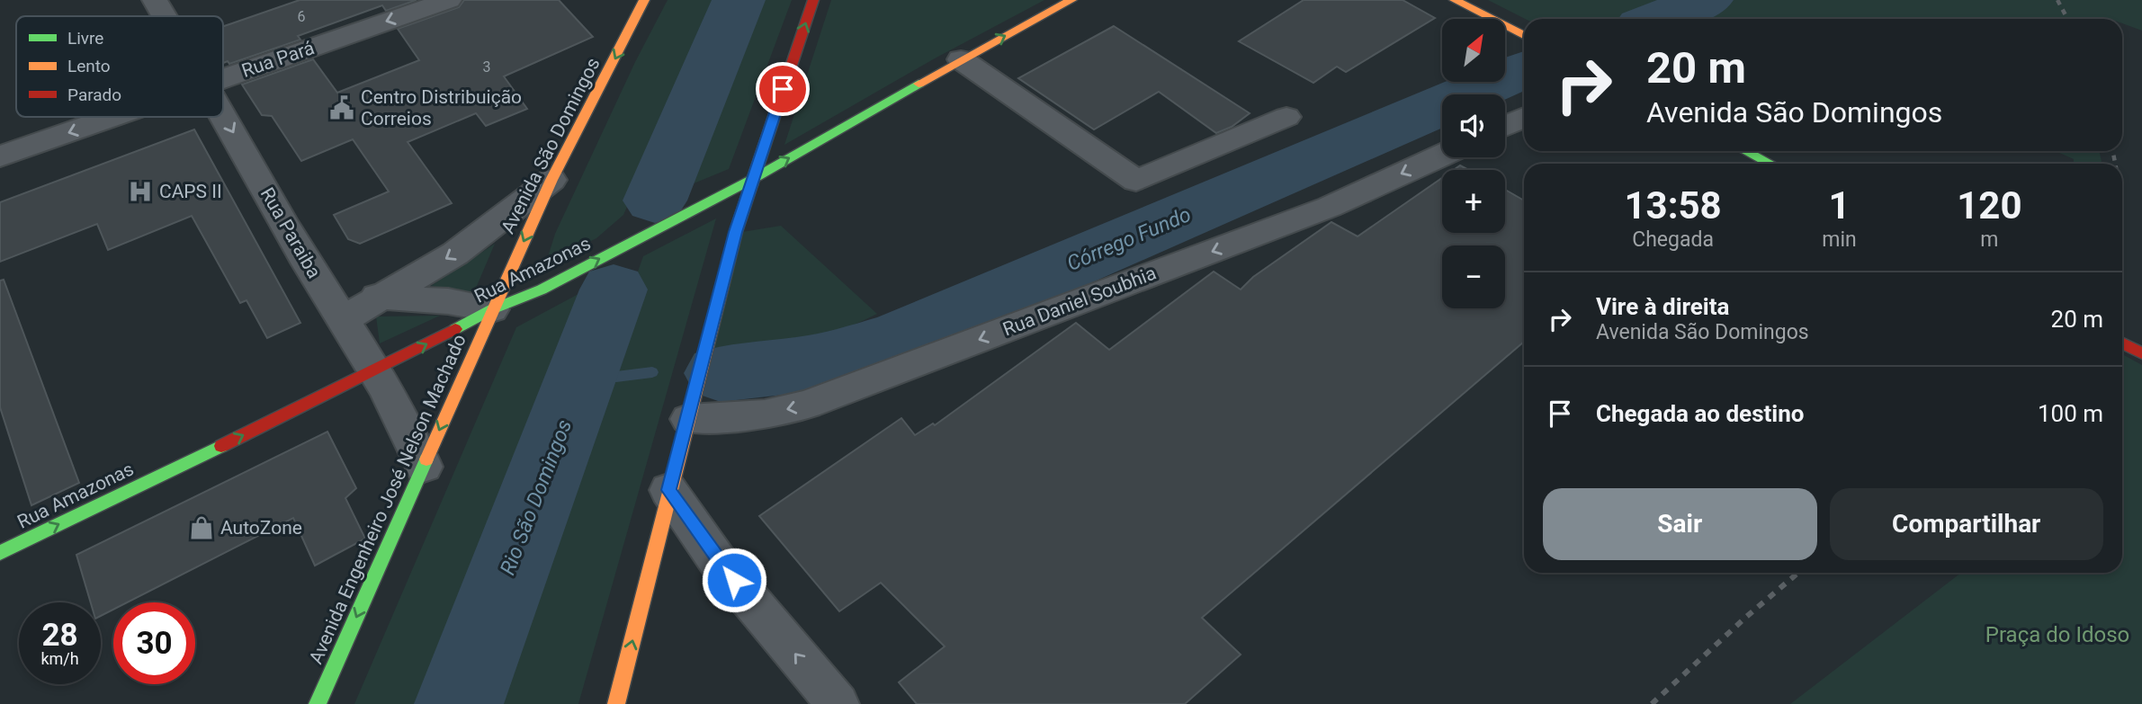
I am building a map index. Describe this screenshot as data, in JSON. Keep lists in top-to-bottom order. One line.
{"streets":{"main road":["Avenida São Domingos","Rua Amazonas","Avenida Engenheiro José Nelson Machado"],"street":["Rua Pará","Rua Paraiba","Rua Daniel Soubhia"]},"crossings":[["Avenida São Domingos","Rua Amazonas"],["Avenida São Domingos","Avenida Engenheiro José Nelson Machado"],["Rua Paraiba","Rua Amazonas"],["Rua Paraiba","Avenida Engenheiro José Nelson Machado"],["Rua Amazonas","Avenida Engenheiro José Nelson Machado"]],"one_way":["Avenida São Domingos","Rua Amazonas","Rua Daniel Soubhia","Avenida Engenheiro José Nelson Machado"],"water":["Córrego Fundo","Rio São Domingos"],"parks":["Praça do Idoso"],"places":{"public building":["Centro Distribuição Correios"],"hospital":["CAPS II"],"shop":["AutoZone"]},"house_numbers":["6","3"],"legend":["Livre","Lento","Parado"],"north":"top right","page":{"map_buttons":["+","−"],"turn":["20 m","Avenida São Domingos"],"eta":["13:58","Chegada","1","min","120","m"],"list":[{"name":"Vire à direita","note":"Avenida São Domingos","value":"20 m"},{"name":"Chegada ao destino","value":"100 m"}],"buttons":["Sair","Compartilhar"],"speed":"28 km/h","limit":"30"}}
